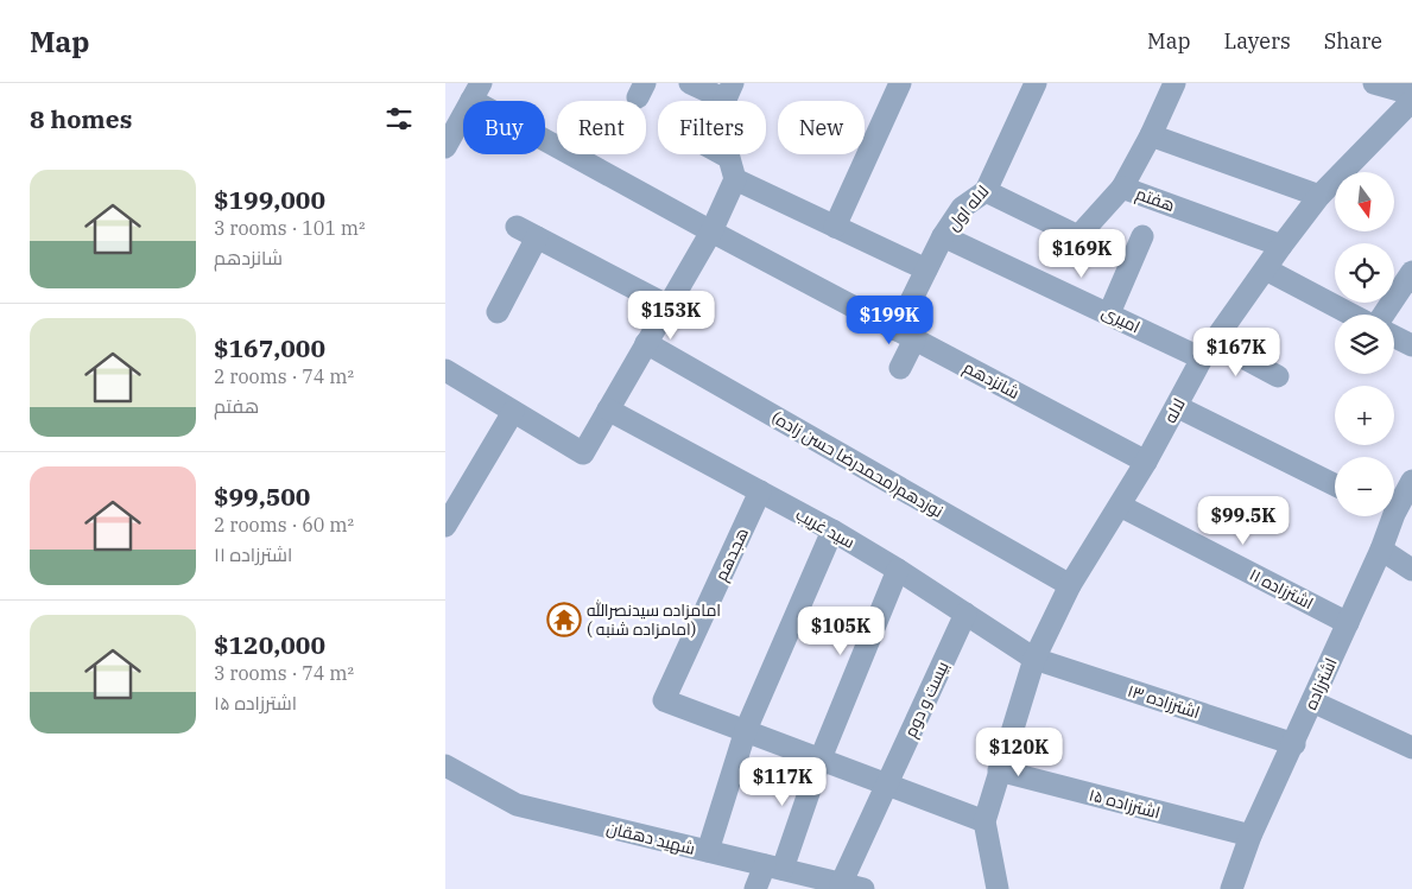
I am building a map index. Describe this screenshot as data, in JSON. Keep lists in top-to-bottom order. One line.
{"streets":{"street":["هفتم","لاله اول","امیری","شانزدهم","لاله","نوزدهم(محمدرضا حسن زاده)","سید غریب","هجدهم","اشترزاده ۱۱","اشترزاده","بیست و دوم","اشترزاده ۱۳","اشترزاده ۱۵","شهید دهقان"]},"crossings":[["هفتم","لاله اول"],["هفتم","لاله"],["لاله اول","امیری"],["لاله اول","شانزدهم"],["امیری","لاله"],["شانزدهم","لاله"],["لاله","نوزدهم(محمدرضا حسن زاده)"],["لاله","سید غریب"],["لاله","اشترزاده ۱۱"],["لاله","اشترزاده ۱۳"],["لاله","اشترزاده ۱۵"],["سید غریب","هجدهم"],["سید غریب","بیست و دوم"],["سید غریب","اشترزاده ۱۳"],["اشترزاده ۱۱","اشترزاده"],["اشترزاده","اشترزاده ۱۳"],["اشترزاده","اشترزاده ۱۵"],["بیست و دوم","شهید دهقان"]],"places":{"temple":["امامزاده سیدنصرالله ( امامزاده شنبه)"]},"north":"bottom","page":{"header":"Map","nav":["Map","Layers","Share"],"heading":"8 homes","chip":["Buy","Rent","Filters","New"],"list":[{"name":"$199,000","note":"3 rooms · 101 m² · شانزدهم"},{"name":"$167,000","note":"2 rooms · 74 m² · هفتم"},{"name":"$99,500","note":"2 rooms · 60 m² · اشترزاده ۱۱"},{"name":"$120,000","note":"3 rooms · 74 m² · اشترزاده ۱۵"}],"map_buttons":["+","−"],"price":["$169K","$153K","$199K","$167K","$99.5K","$105K","$120K","$117K"]}}
